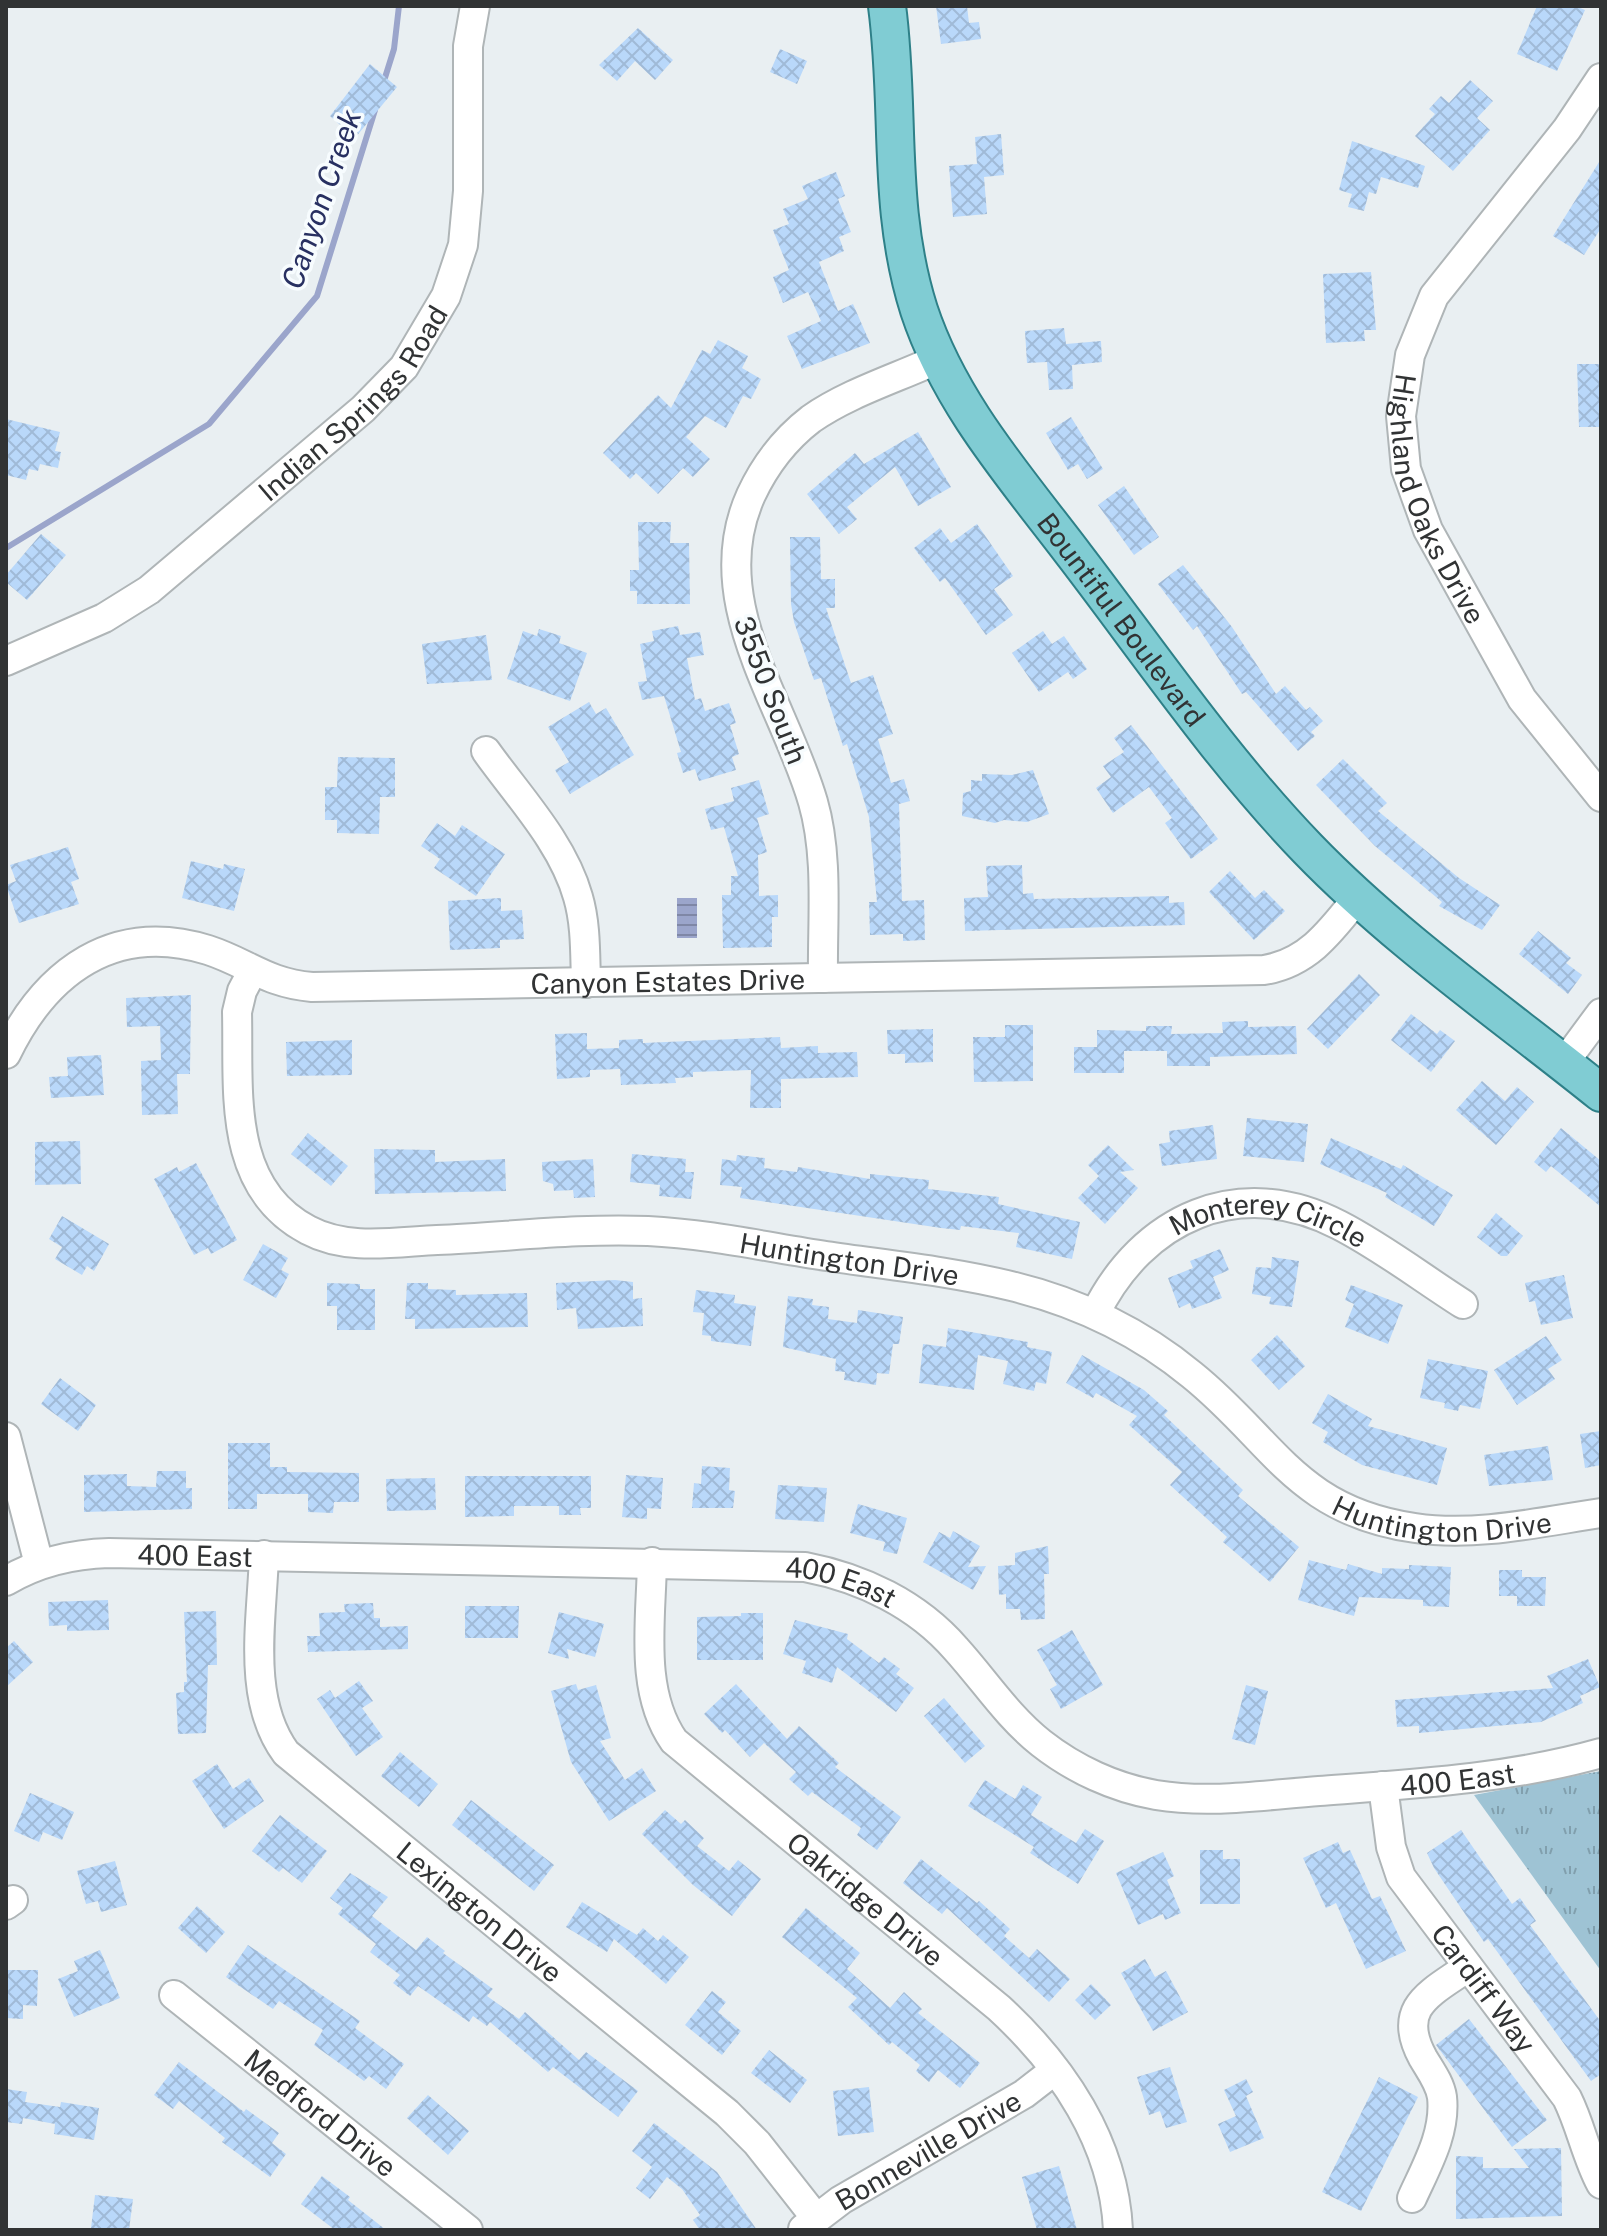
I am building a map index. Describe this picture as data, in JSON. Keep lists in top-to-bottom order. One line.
{"streets":{"main road":["Bountiful Boulevard"],"street":["Indian Springs Road","Highland Oaks Drive","3550 South","Canyon Estates Drive","Monterey Circle","Huntington Drive","400 East","Oakridge Drive","Lexington Drive","Cardiff Way","Medford Drive","Bonneville Drive"]},"crossings":[["Bountiful Boulevard","3550 South"],["Bountiful Boulevard","Canyon Estates Drive"],["3550 South","Canyon Estates Drive"],["Canyon Estates Drive","Huntington Drive"],["Monterey Circle","Huntington Drive"],["400 East","Oakridge Drive"],["400 East","Lexington Drive"],["400 East","Cardiff Way"],["Oakridge Drive","Bonneville Drive"],["Lexington Drive","Bonneville Drive"]],"water":["Canyon Creek"]}
